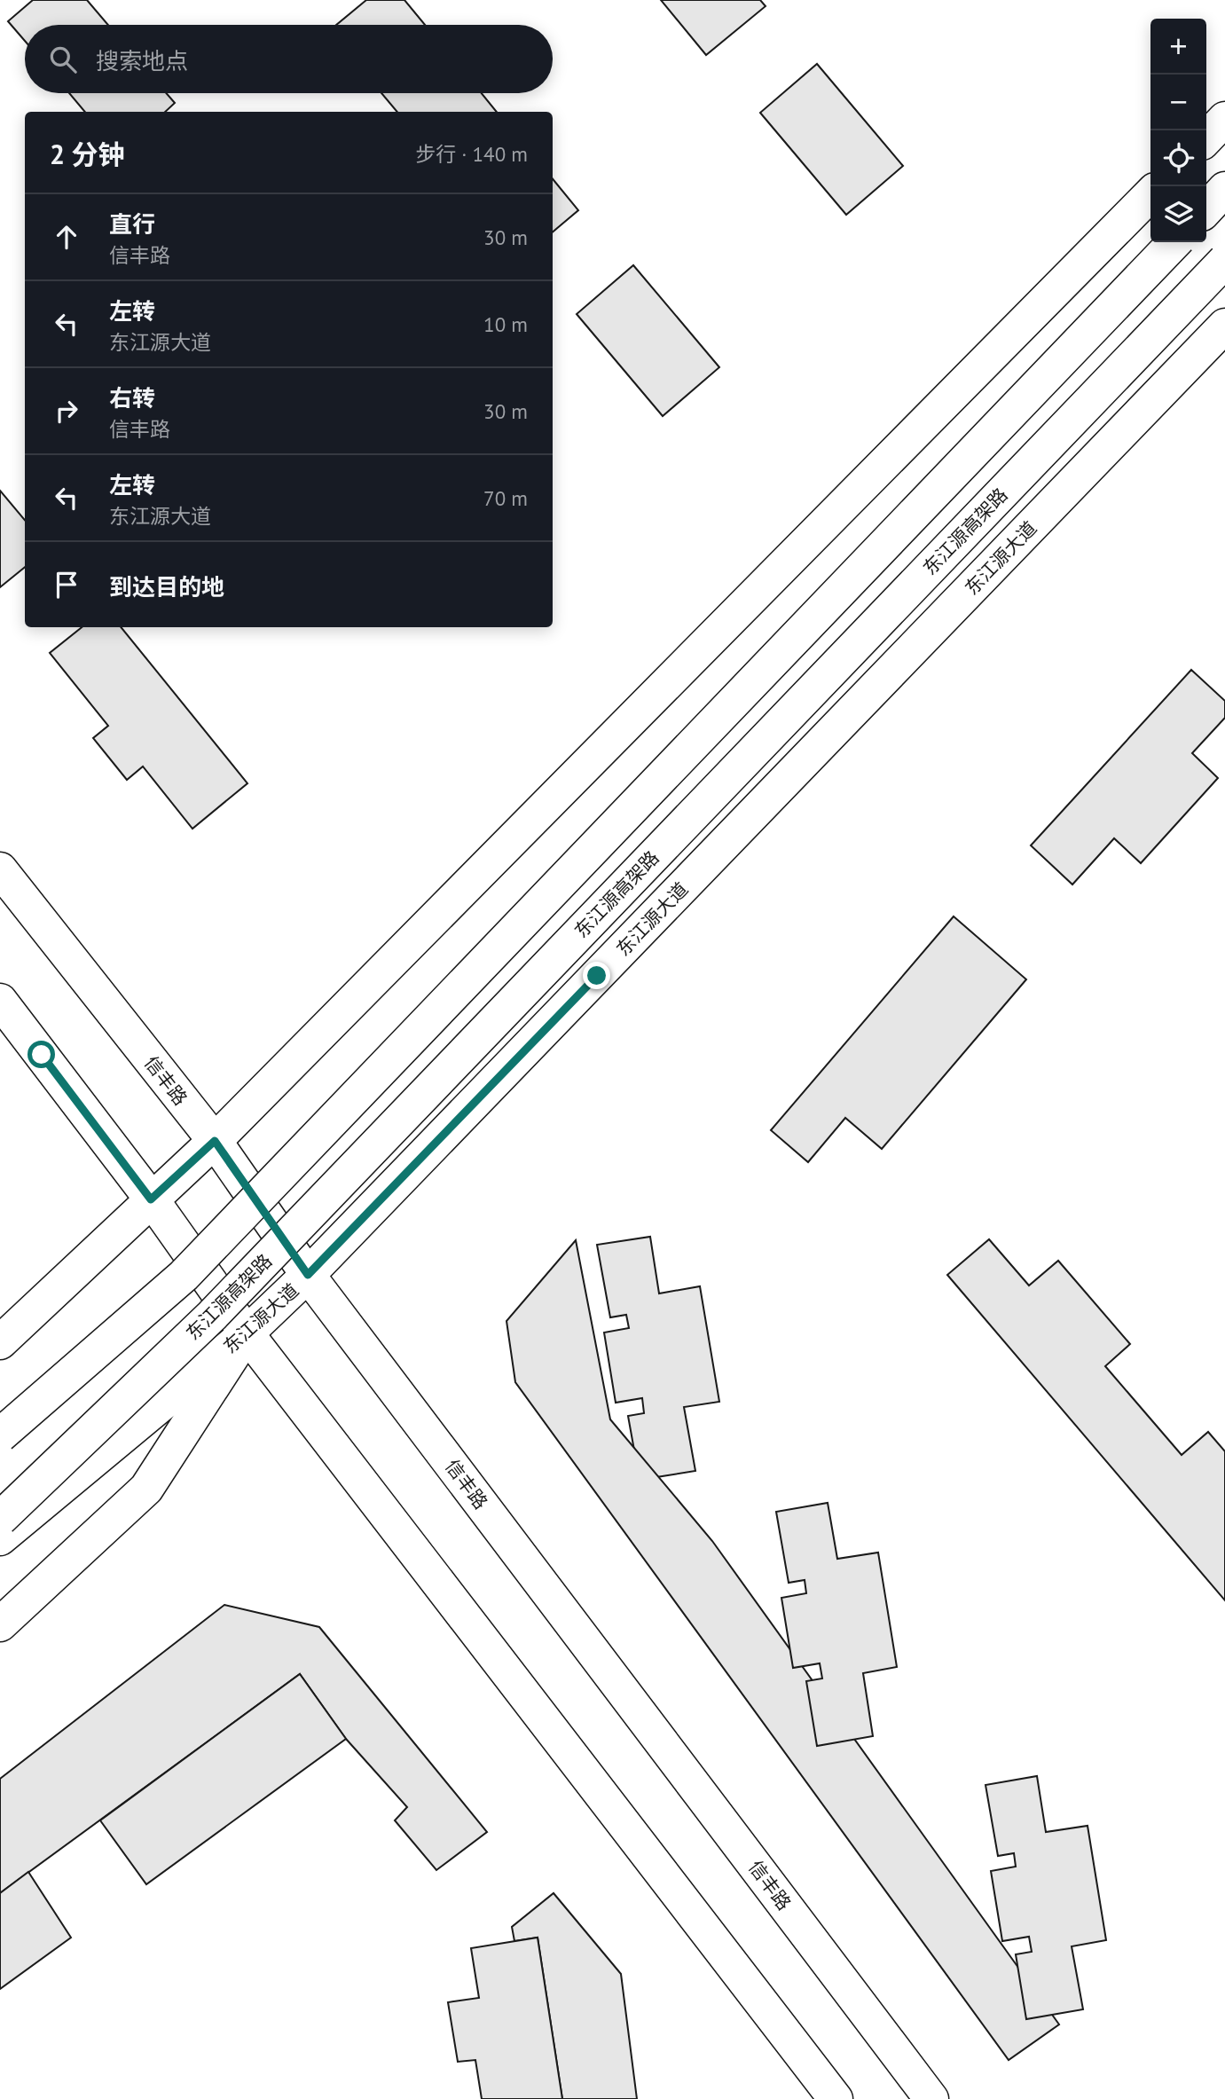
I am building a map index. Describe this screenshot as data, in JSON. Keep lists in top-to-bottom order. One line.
{"streets":{"main road":["东江源高架路","东江源大道","信丰路"]},"crossings":[["东江源大道","信丰路"]],"page":{"map_buttons":["+","−"],"search":"搜索地点","heading":["2 分钟","步行 · 140 m"],"list":[["直行","信丰路","30 m"],["左转","东江源大道","10 m"],["右转","信丰路","30 m"],["左转","东江源大道","70 m"],"到达目的地"]}}
